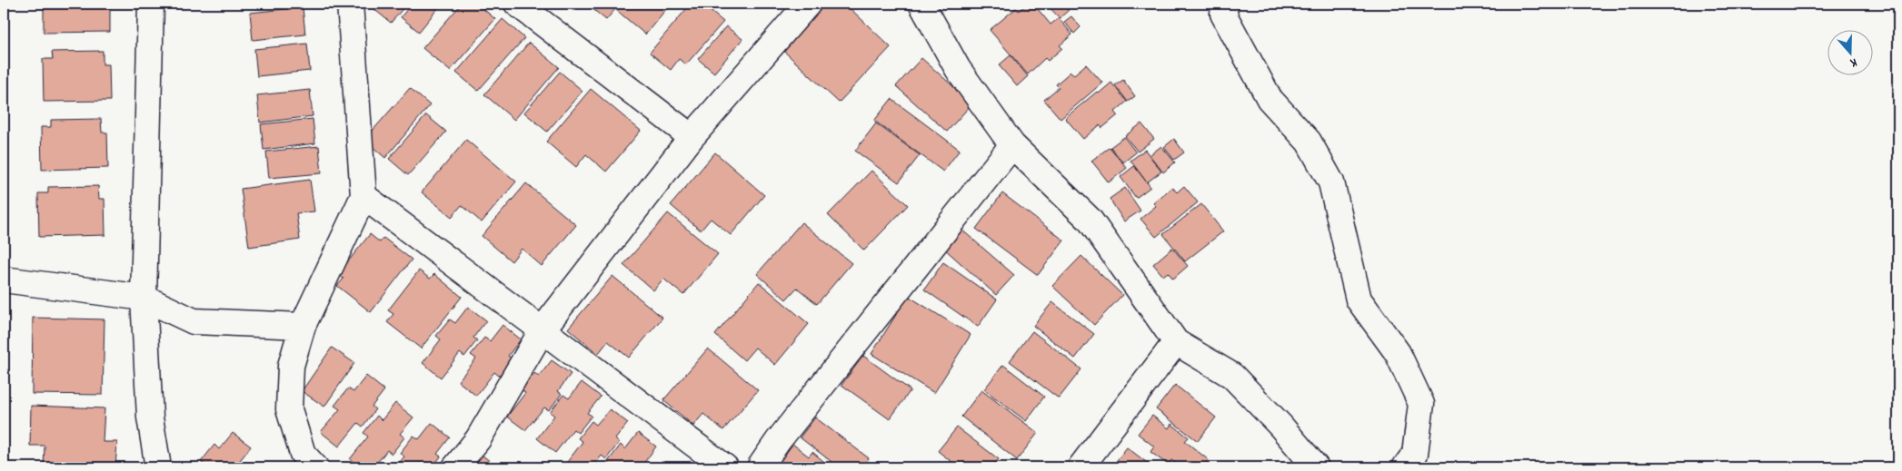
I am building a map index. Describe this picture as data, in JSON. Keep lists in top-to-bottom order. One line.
{"north":"bottom"}
